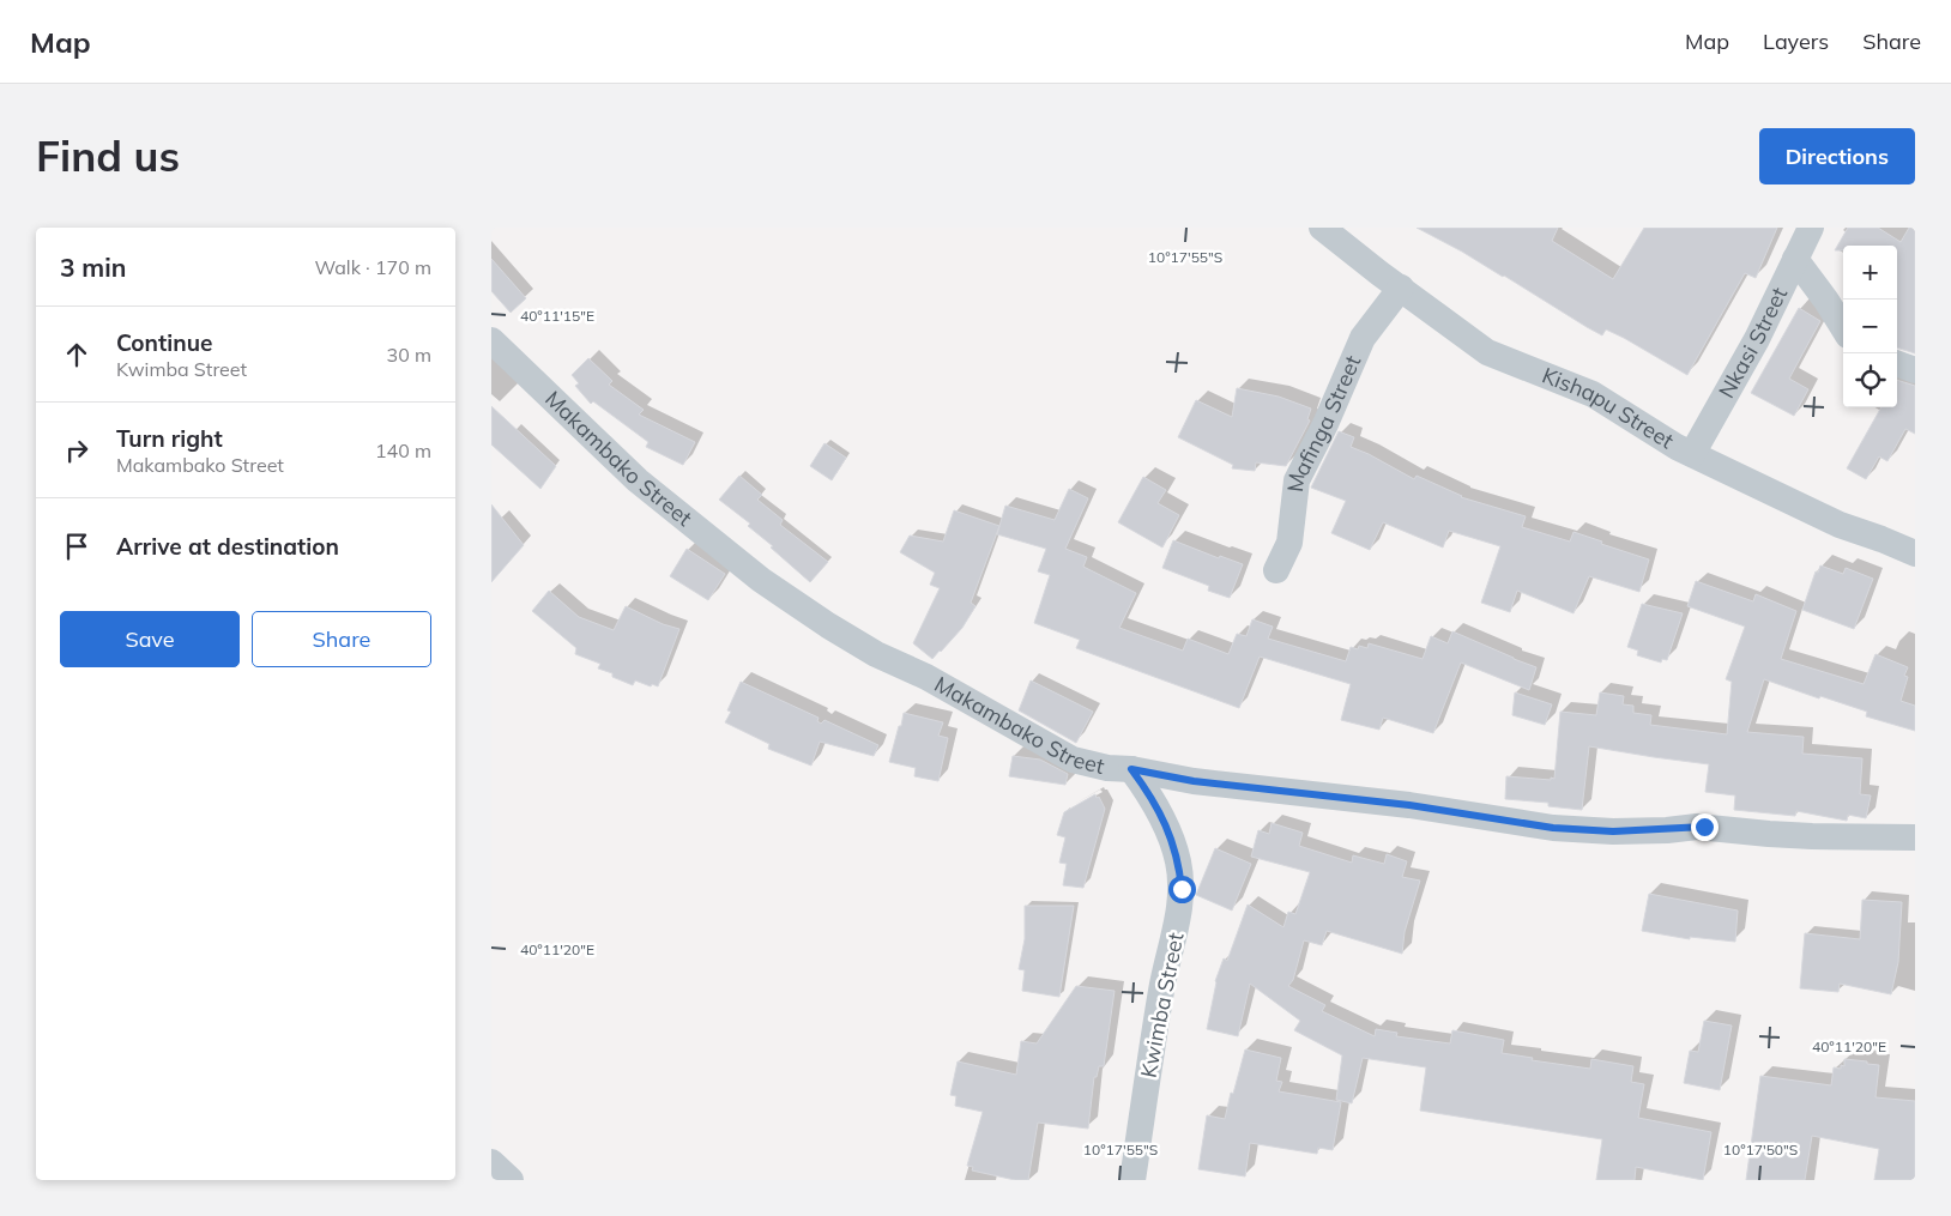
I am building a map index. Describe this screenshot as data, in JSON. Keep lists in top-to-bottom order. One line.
{"streets":{"street":["Nkasi Street","Kishapu Street","Mafinga Street","Makambako Street","Kwimba Street"]},"crossings":[["Nkasi Street","Kishapu Street"],["Kishapu Street","Mafinga Street"],["Makambako Street","Kwimba Street"]],"page":{"header":"Map","nav":["Map","Layers","Share"],"buttons":["Directions",["Save","Share"]],"title":"Find us","heading":["3 min","Walk · 170 m"],"map_buttons":["+","−"],"list":[["Continue","Kwimba Street","30 m"],["Turn right","Makambako Street","140 m"],"Arrive at destination"]},"coordinates":["10°17'55\"S","40°11'15\"E","40°11'20\"E","10°17'50\"S"]}
